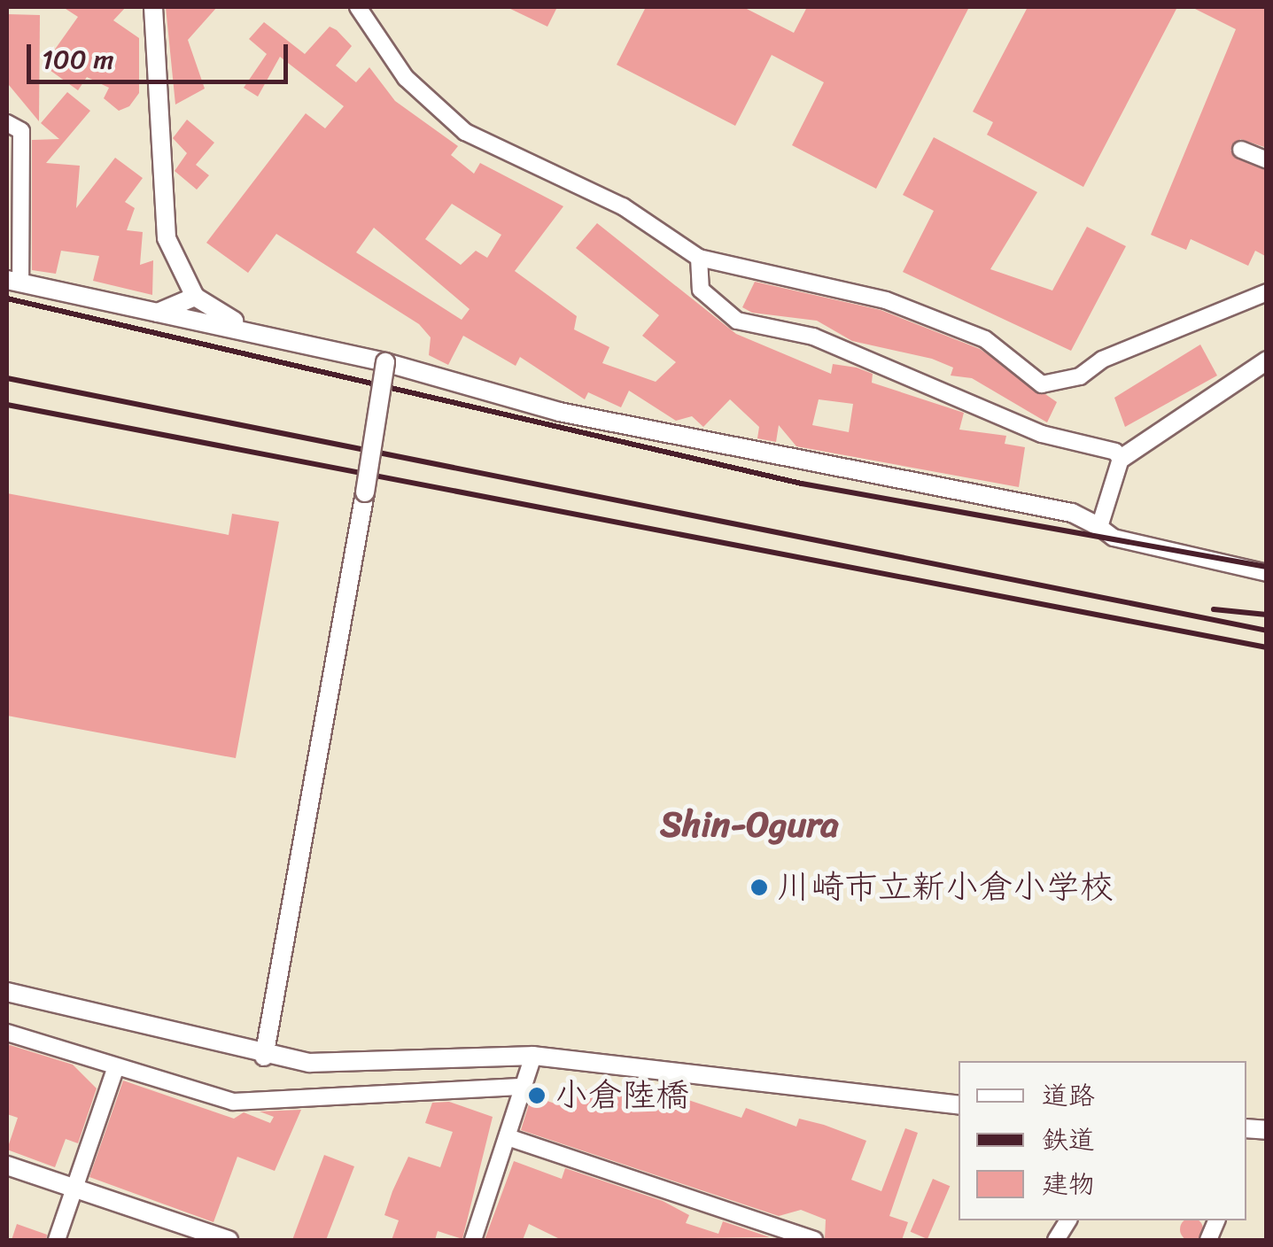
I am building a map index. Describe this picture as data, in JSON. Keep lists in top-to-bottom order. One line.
{"districts":["Shin-Ogura"],"places":["川崎市立新小倉小学校","小倉陸橋"],"legend":["道路","鉄道","建物"],"scale_bar":"100 m"}
